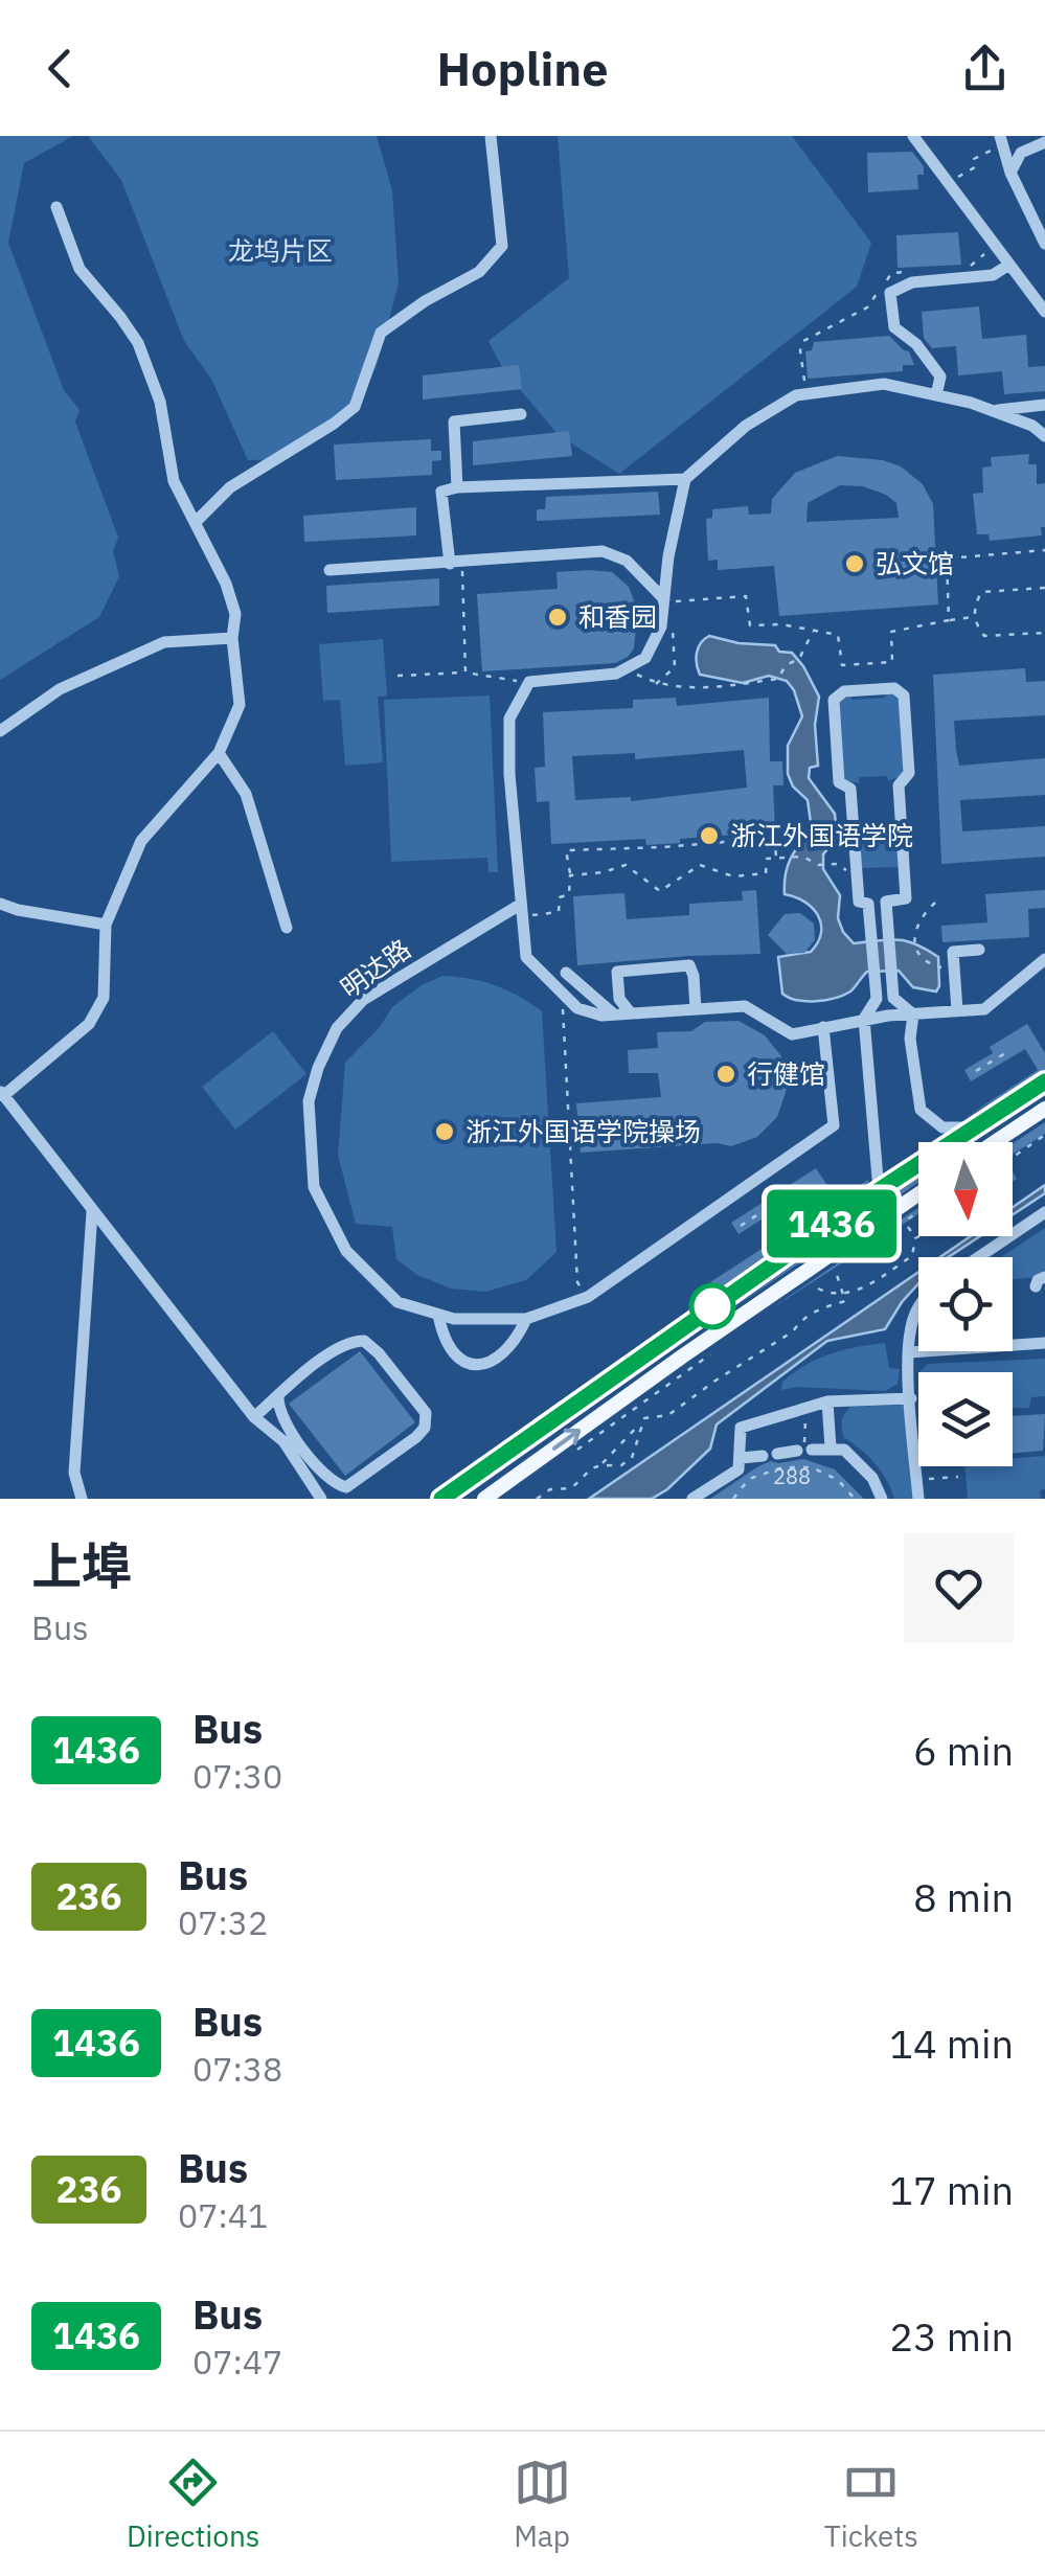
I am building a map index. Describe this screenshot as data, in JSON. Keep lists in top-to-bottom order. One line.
{"streets":{"street":["明达路"]},"parks":["龙坞片区"],"places":["弘文馆","和香园","浙江外国语学院","行健馆","浙江外国语学院操场"],"lines":["bus line 1436"],"house_numbers":["288"],"north":"bottom","page":{"header":"Hopline","on_map":"1436","heading":["上埠","Bus"],"list":[{"mark":"1436","name":"Bus","note":"07:30","value":"6 min"},{"mark":"236","name":"Bus","note":"07:32","value":"8 min"},{"mark":"1436","name":"Bus","note":"07:38","value":"14 min"},{"mark":"236","name":"Bus","note":"07:41","value":"17 min"},{"mark":"1436","name":"Bus","note":"07:47","value":"23 min"}],"tabs":["Directions","Map","Tickets"]}}
